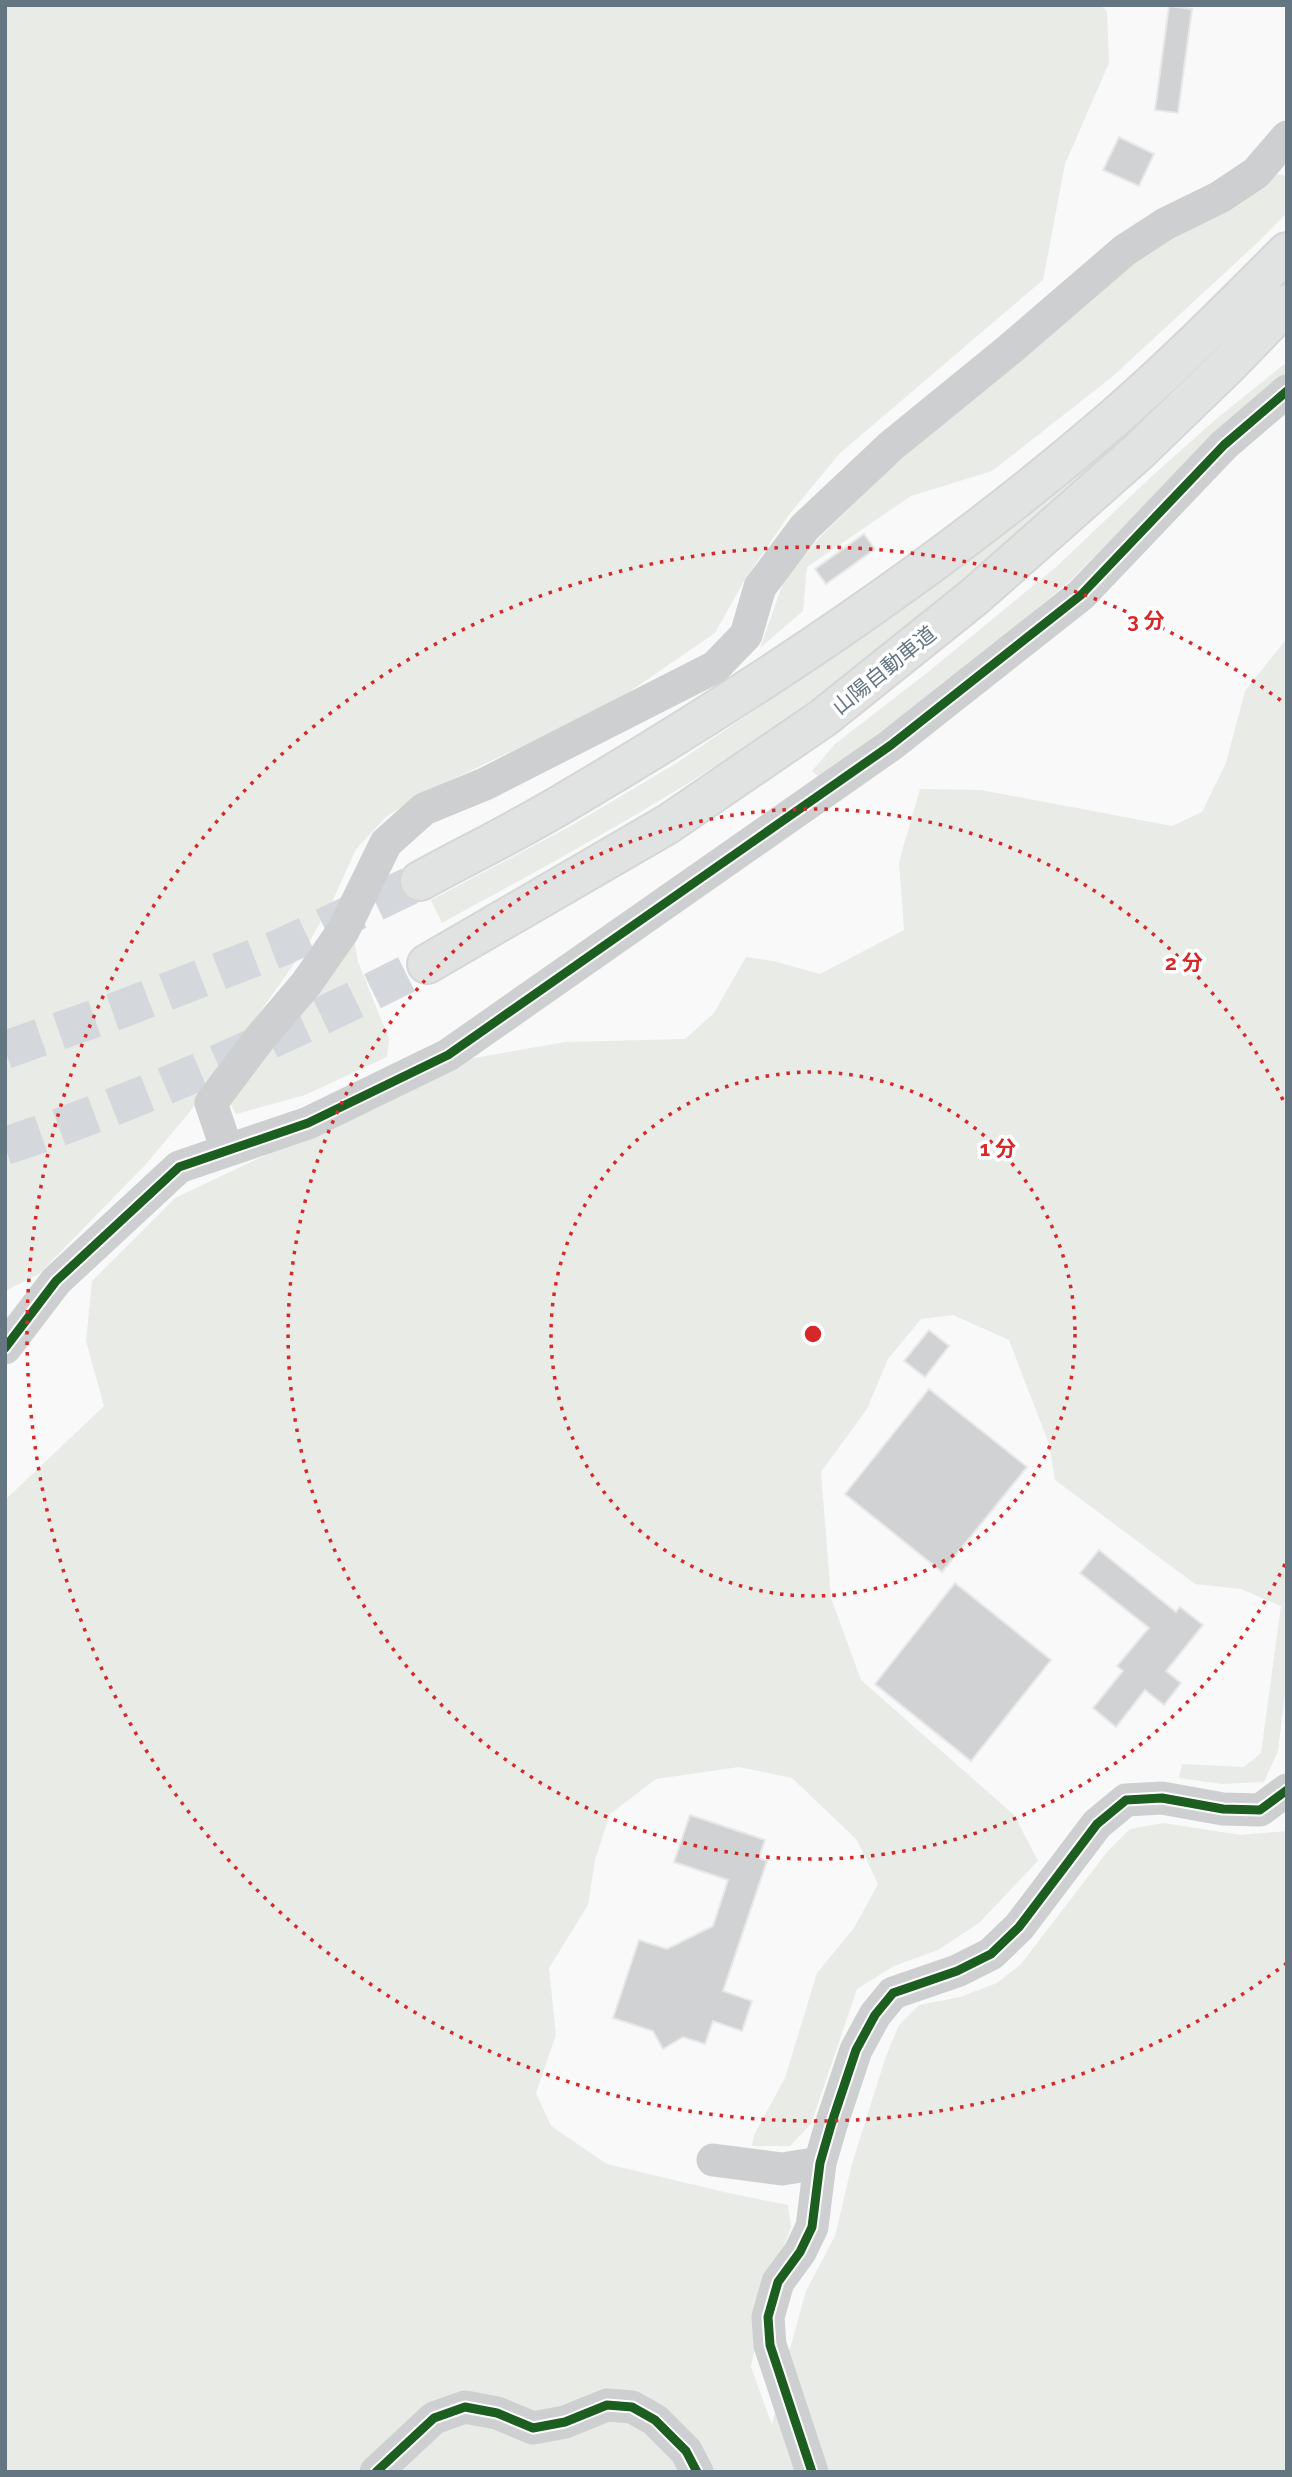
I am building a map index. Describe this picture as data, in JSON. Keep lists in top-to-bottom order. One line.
{"streets":{"highway":["山陽自動車道"]},"rings":["3 分","2 分","1 分"]}
